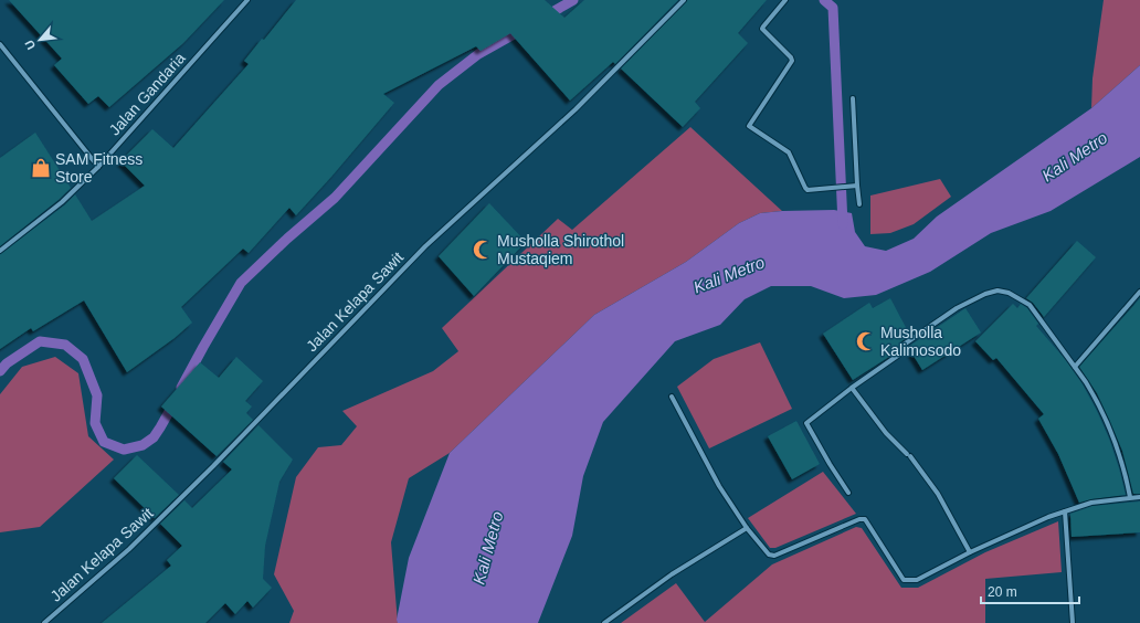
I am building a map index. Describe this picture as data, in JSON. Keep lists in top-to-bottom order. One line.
{"streets":{"street":["Jalan Gandaria","Jalan Kelapa Sawit"]},"water":["Kali Metro"],"places":{"shop":["SAM Fitness Store"],"mosque":["Musholla Shirothol Mustaqiem","Musholla Kalimosodo"]},"scale_bar":"20 m","north":"bottom left"}
